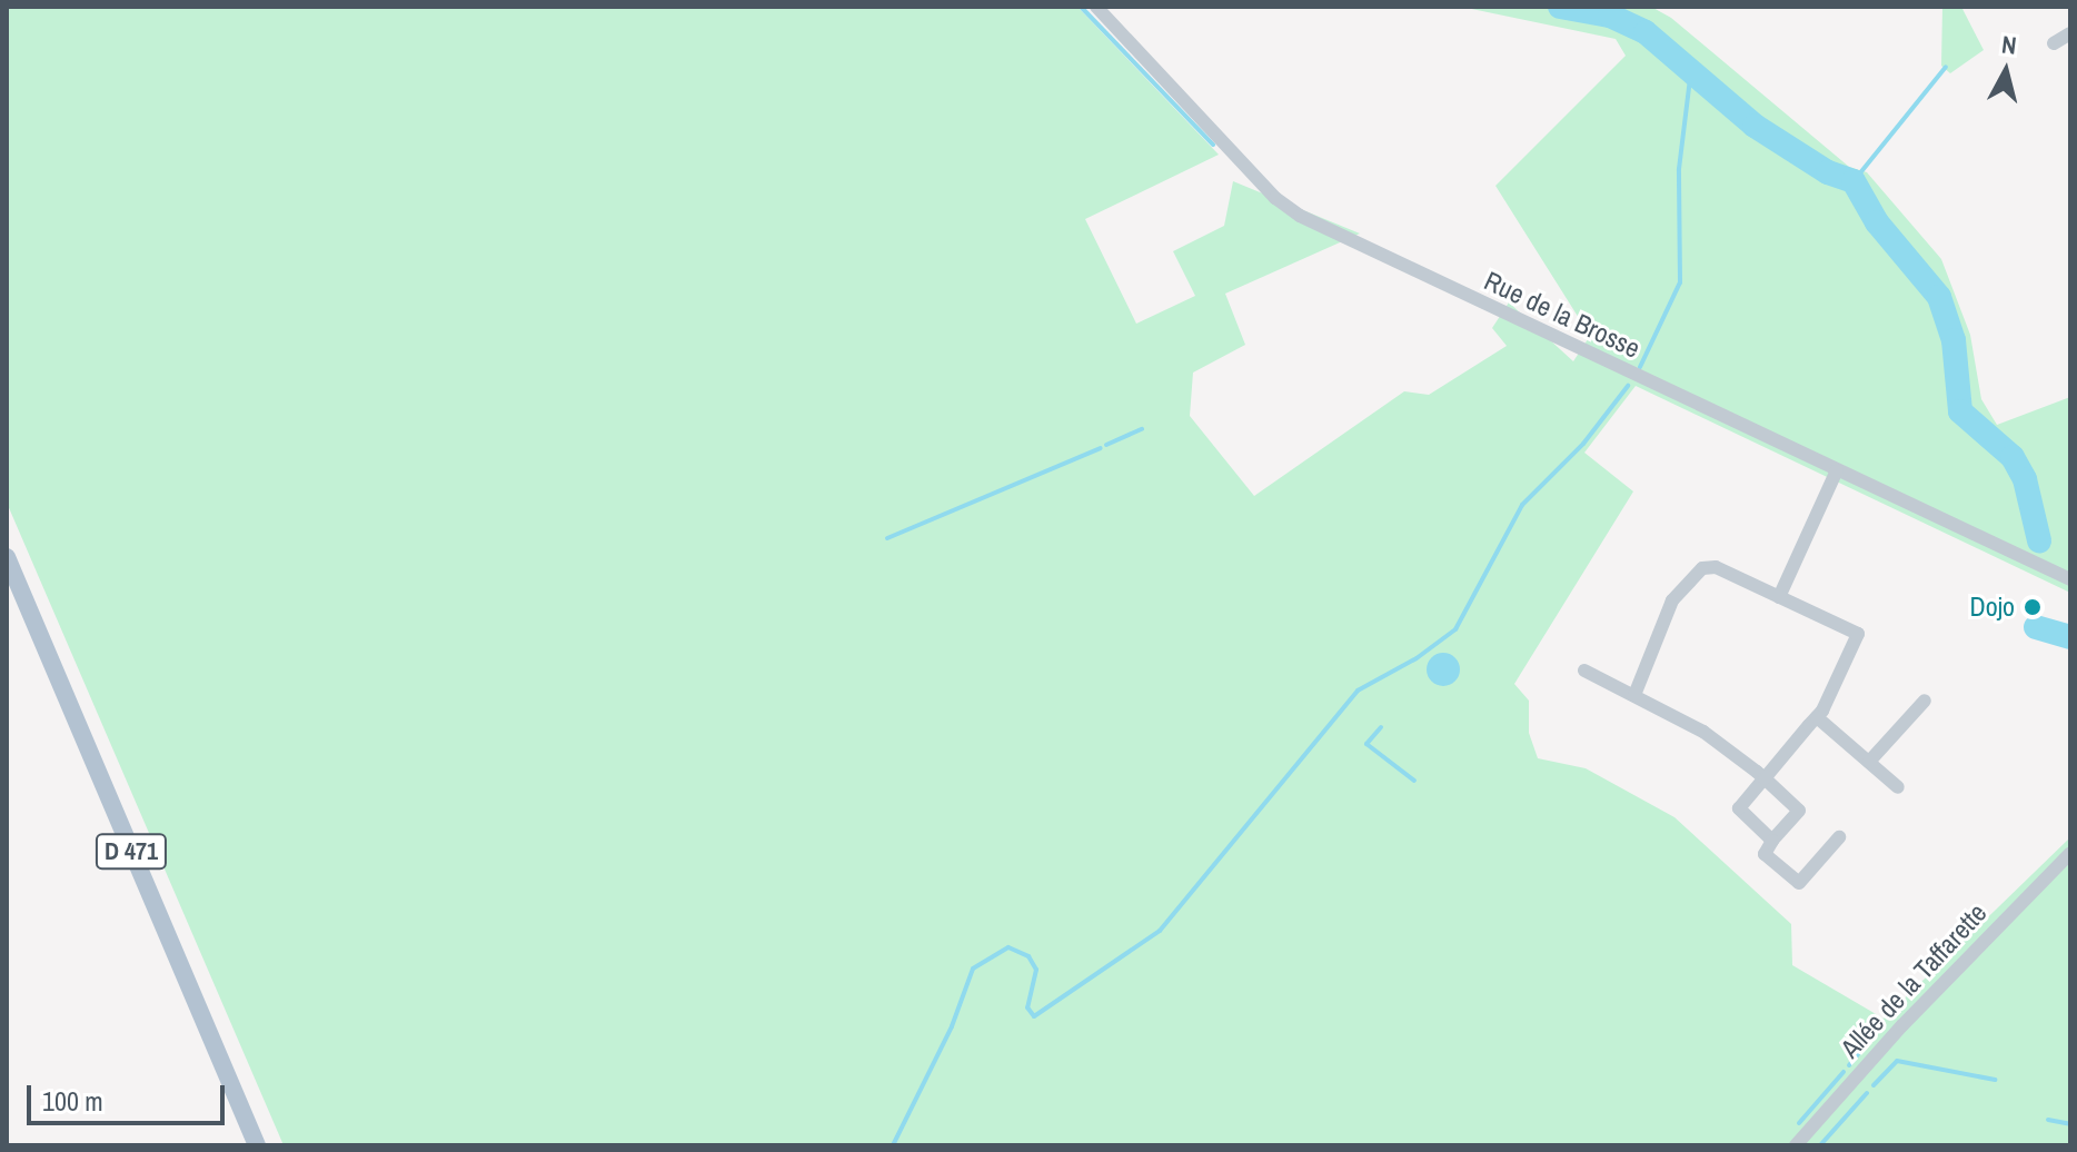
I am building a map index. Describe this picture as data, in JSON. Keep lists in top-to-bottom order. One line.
{"streets":{"main road":["D 471"],"street":["Rue de la Brosse","Allée de la Taffarette"]},"places":["Dojo"],"scale_bar":"100 m","north":"top"}
